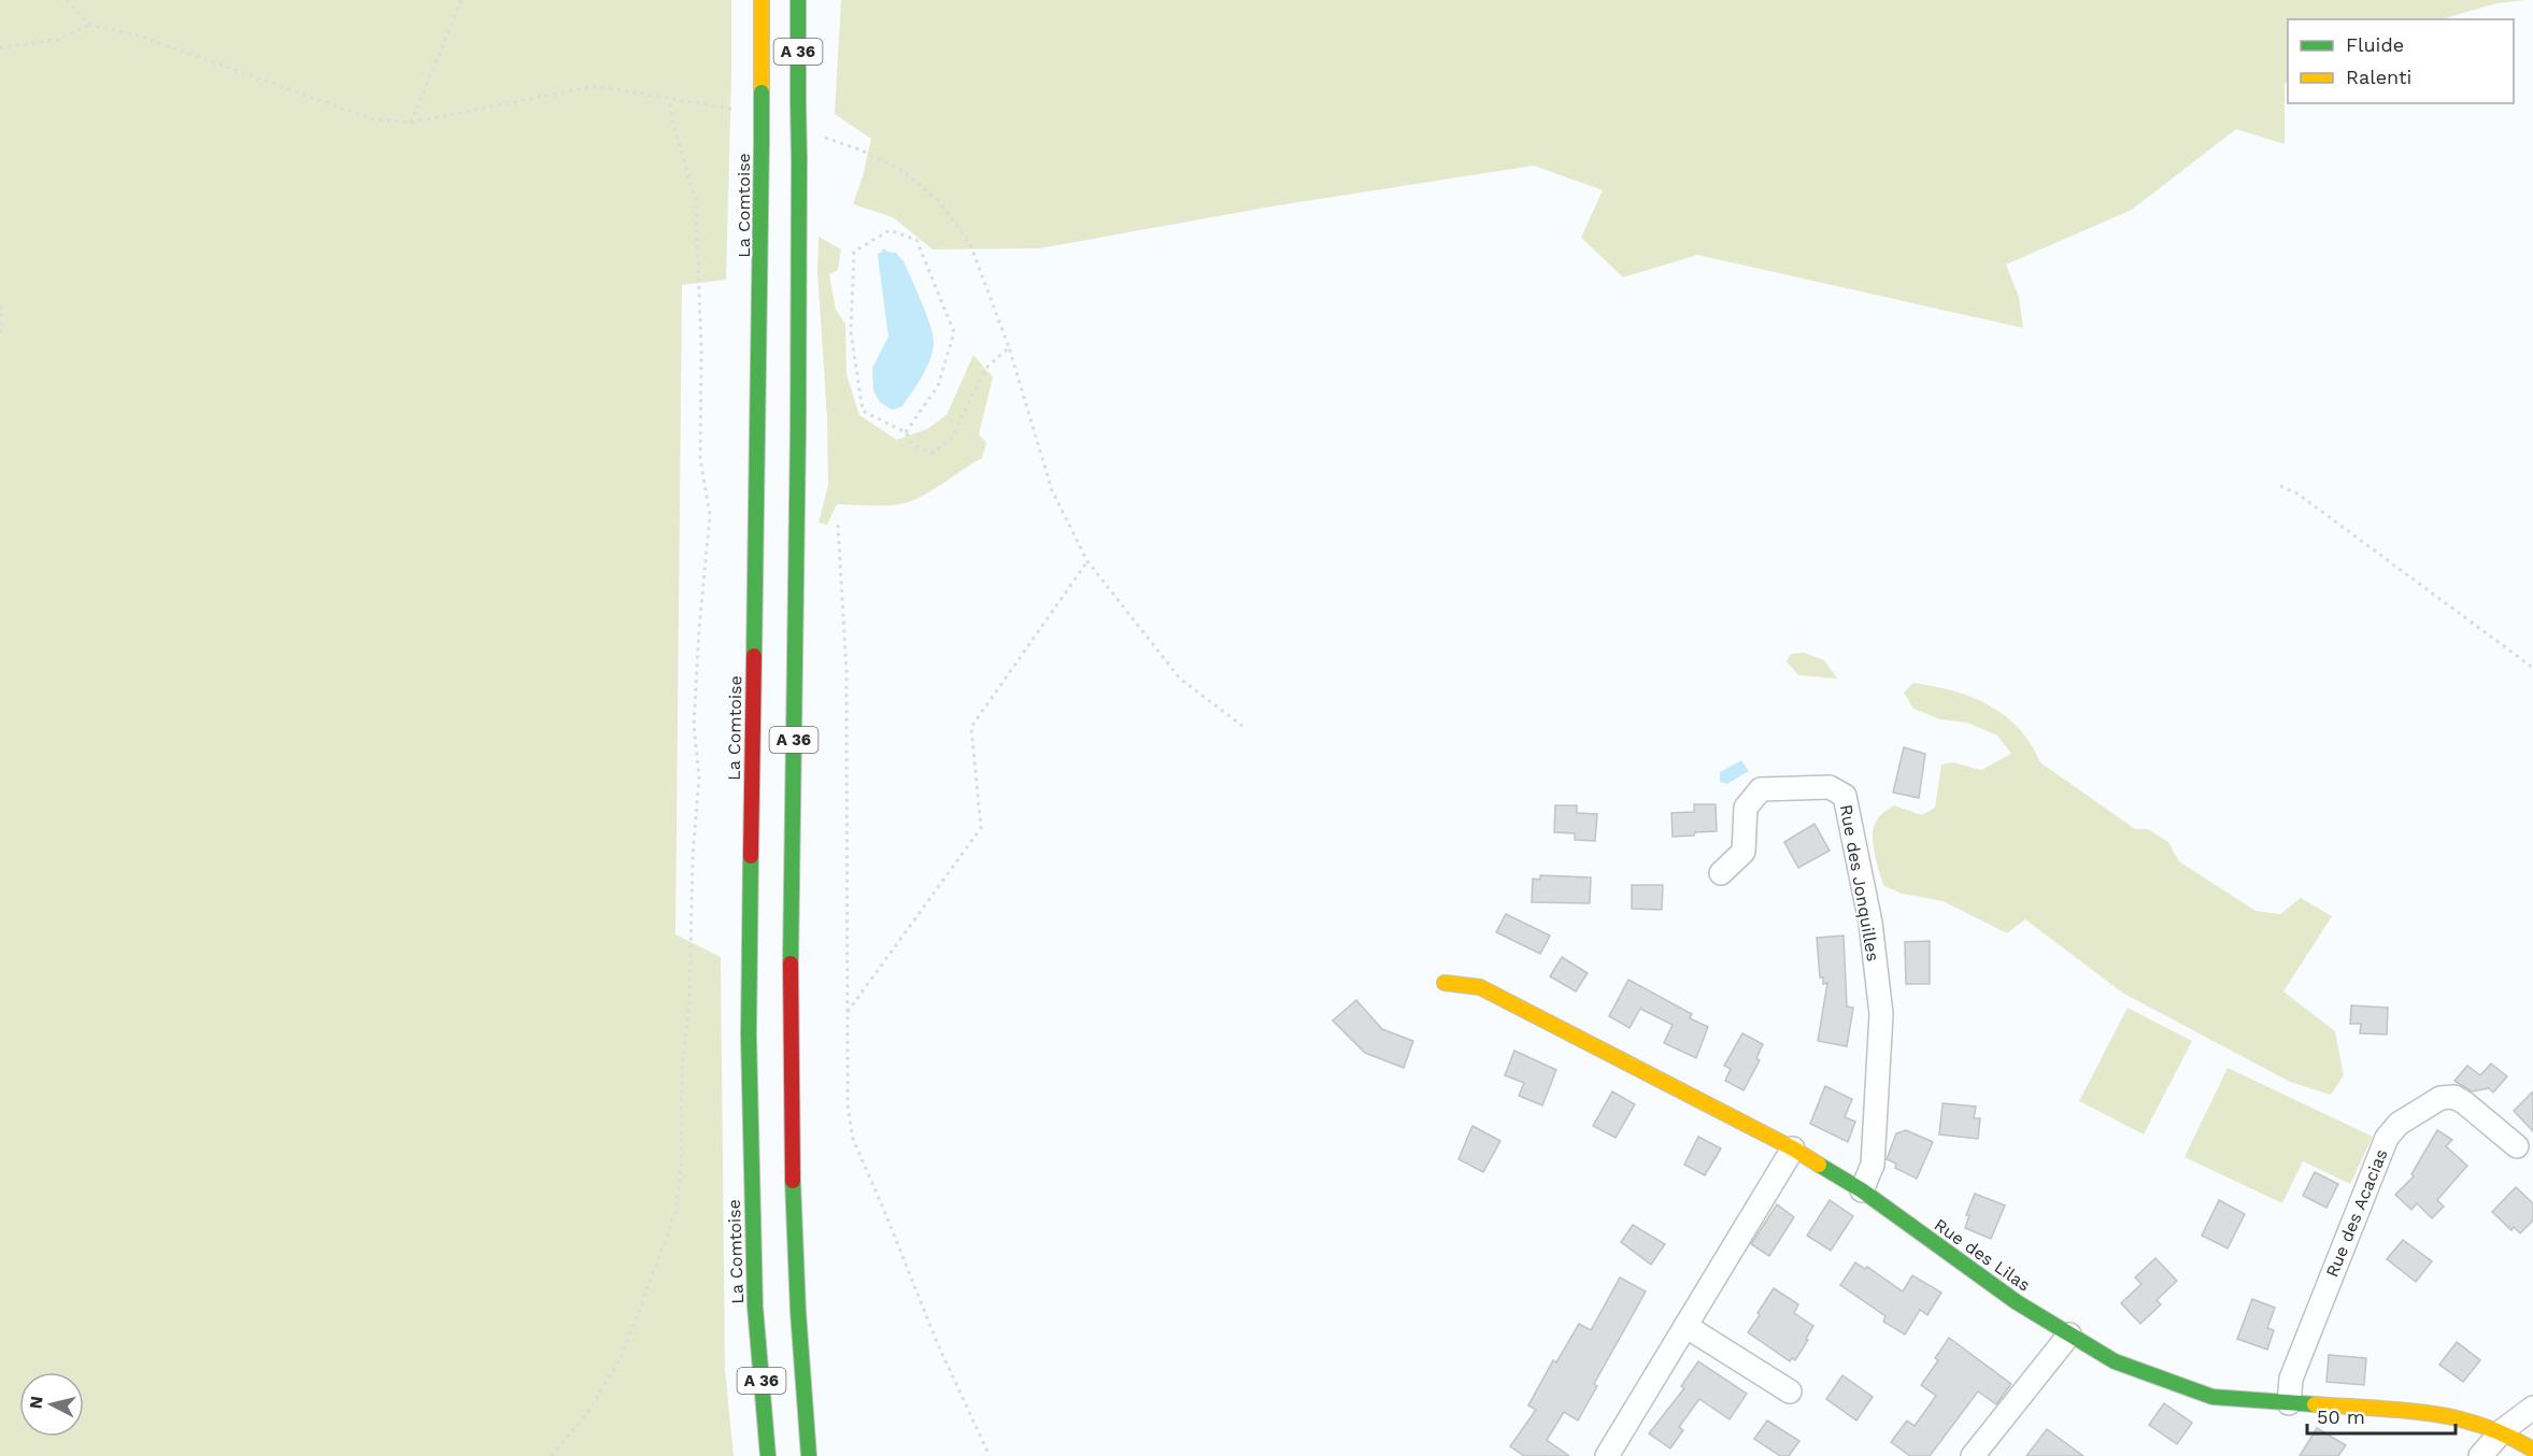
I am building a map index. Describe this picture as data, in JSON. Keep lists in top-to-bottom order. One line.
{"streets":{"main road":["A 36","La Comtoise","Rue des Lilas"],"street":["Rue des Jonquilles","Rue des Acacias"]},"crossings":[["Rue des Jonquilles","Rue des Lilas"],["Rue des Acacias","Rue des Lilas"]],"legend":["Fluide","Ralenti"],"scale_bar":"50 m","north":"left"}
